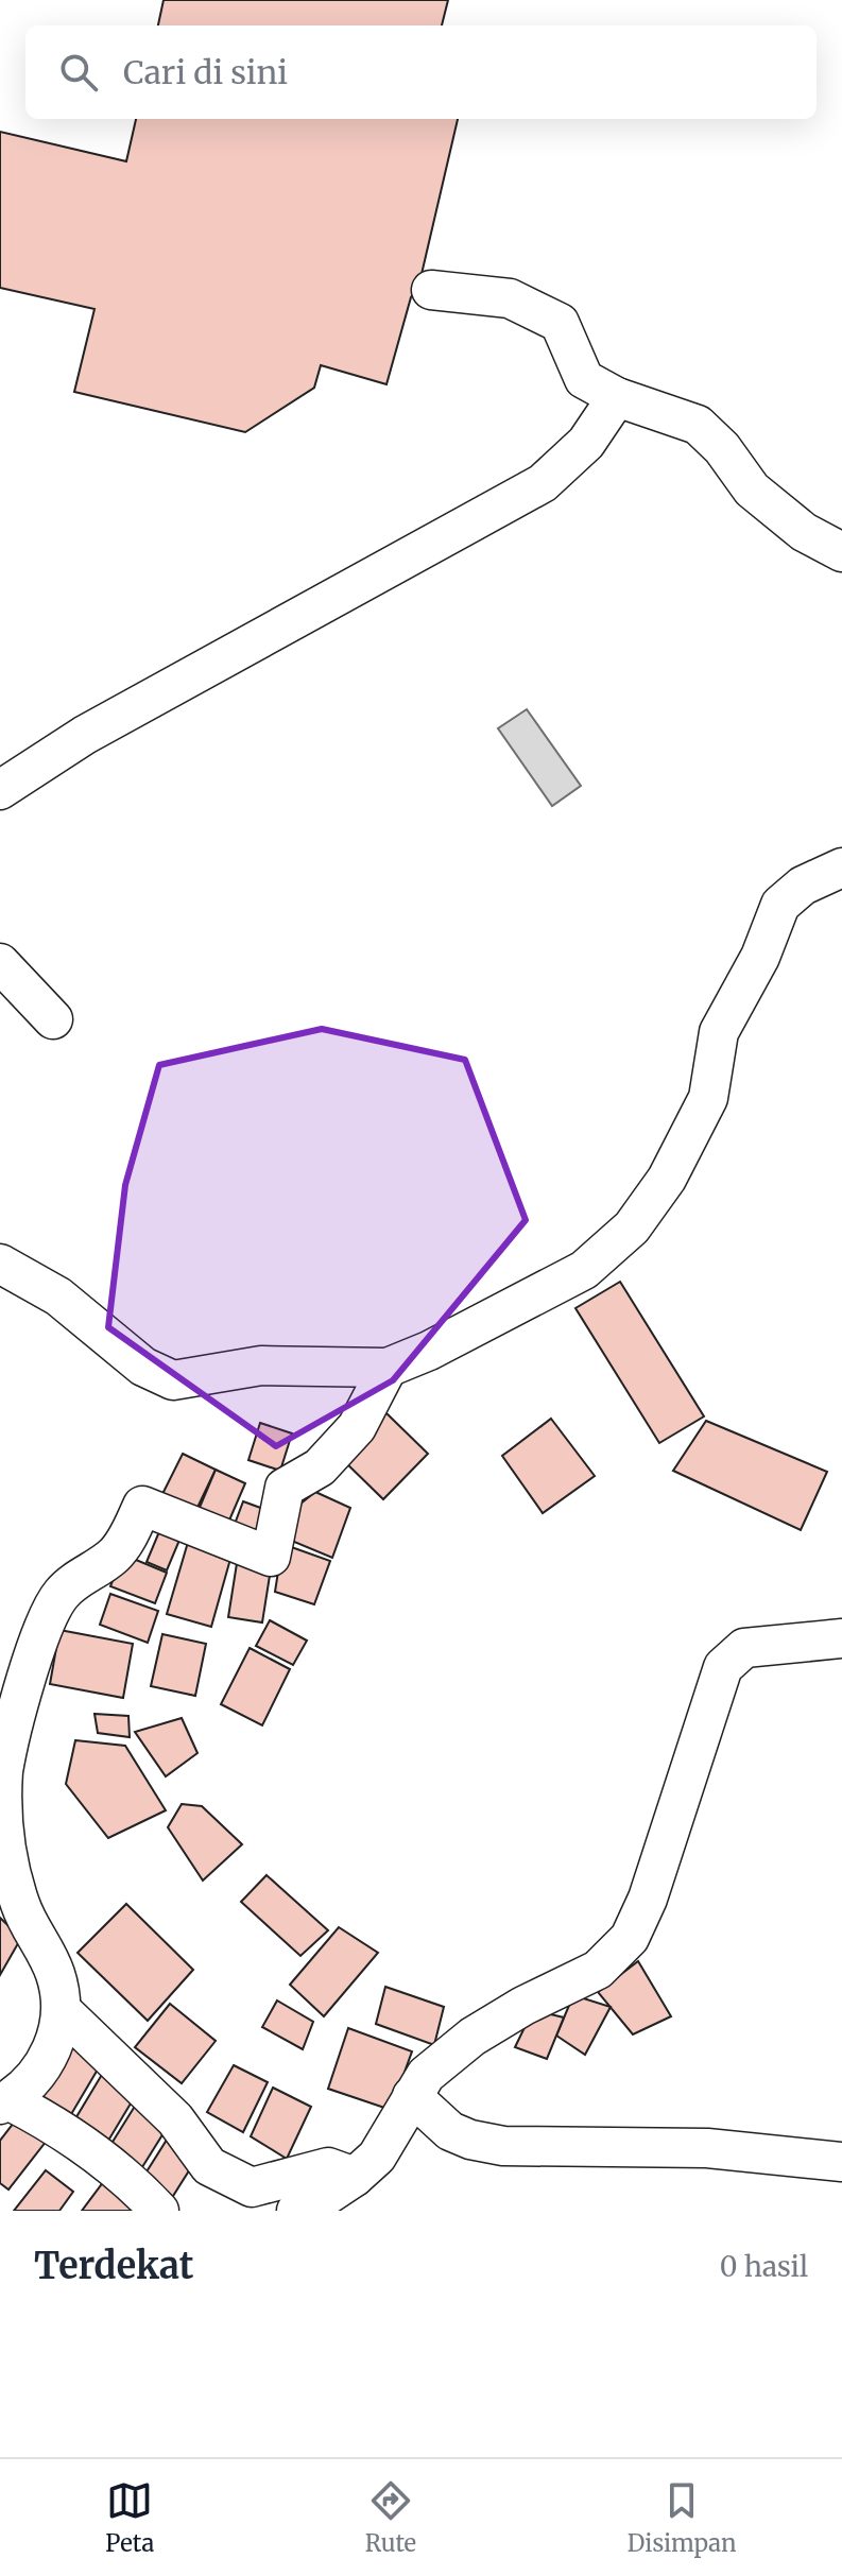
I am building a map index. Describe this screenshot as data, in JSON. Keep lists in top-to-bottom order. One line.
{"page":{"search":"Cari di sini","heading":["Terdekat","0 hasil"],"nav":["Peta","Rute","Disimpan"]}}
